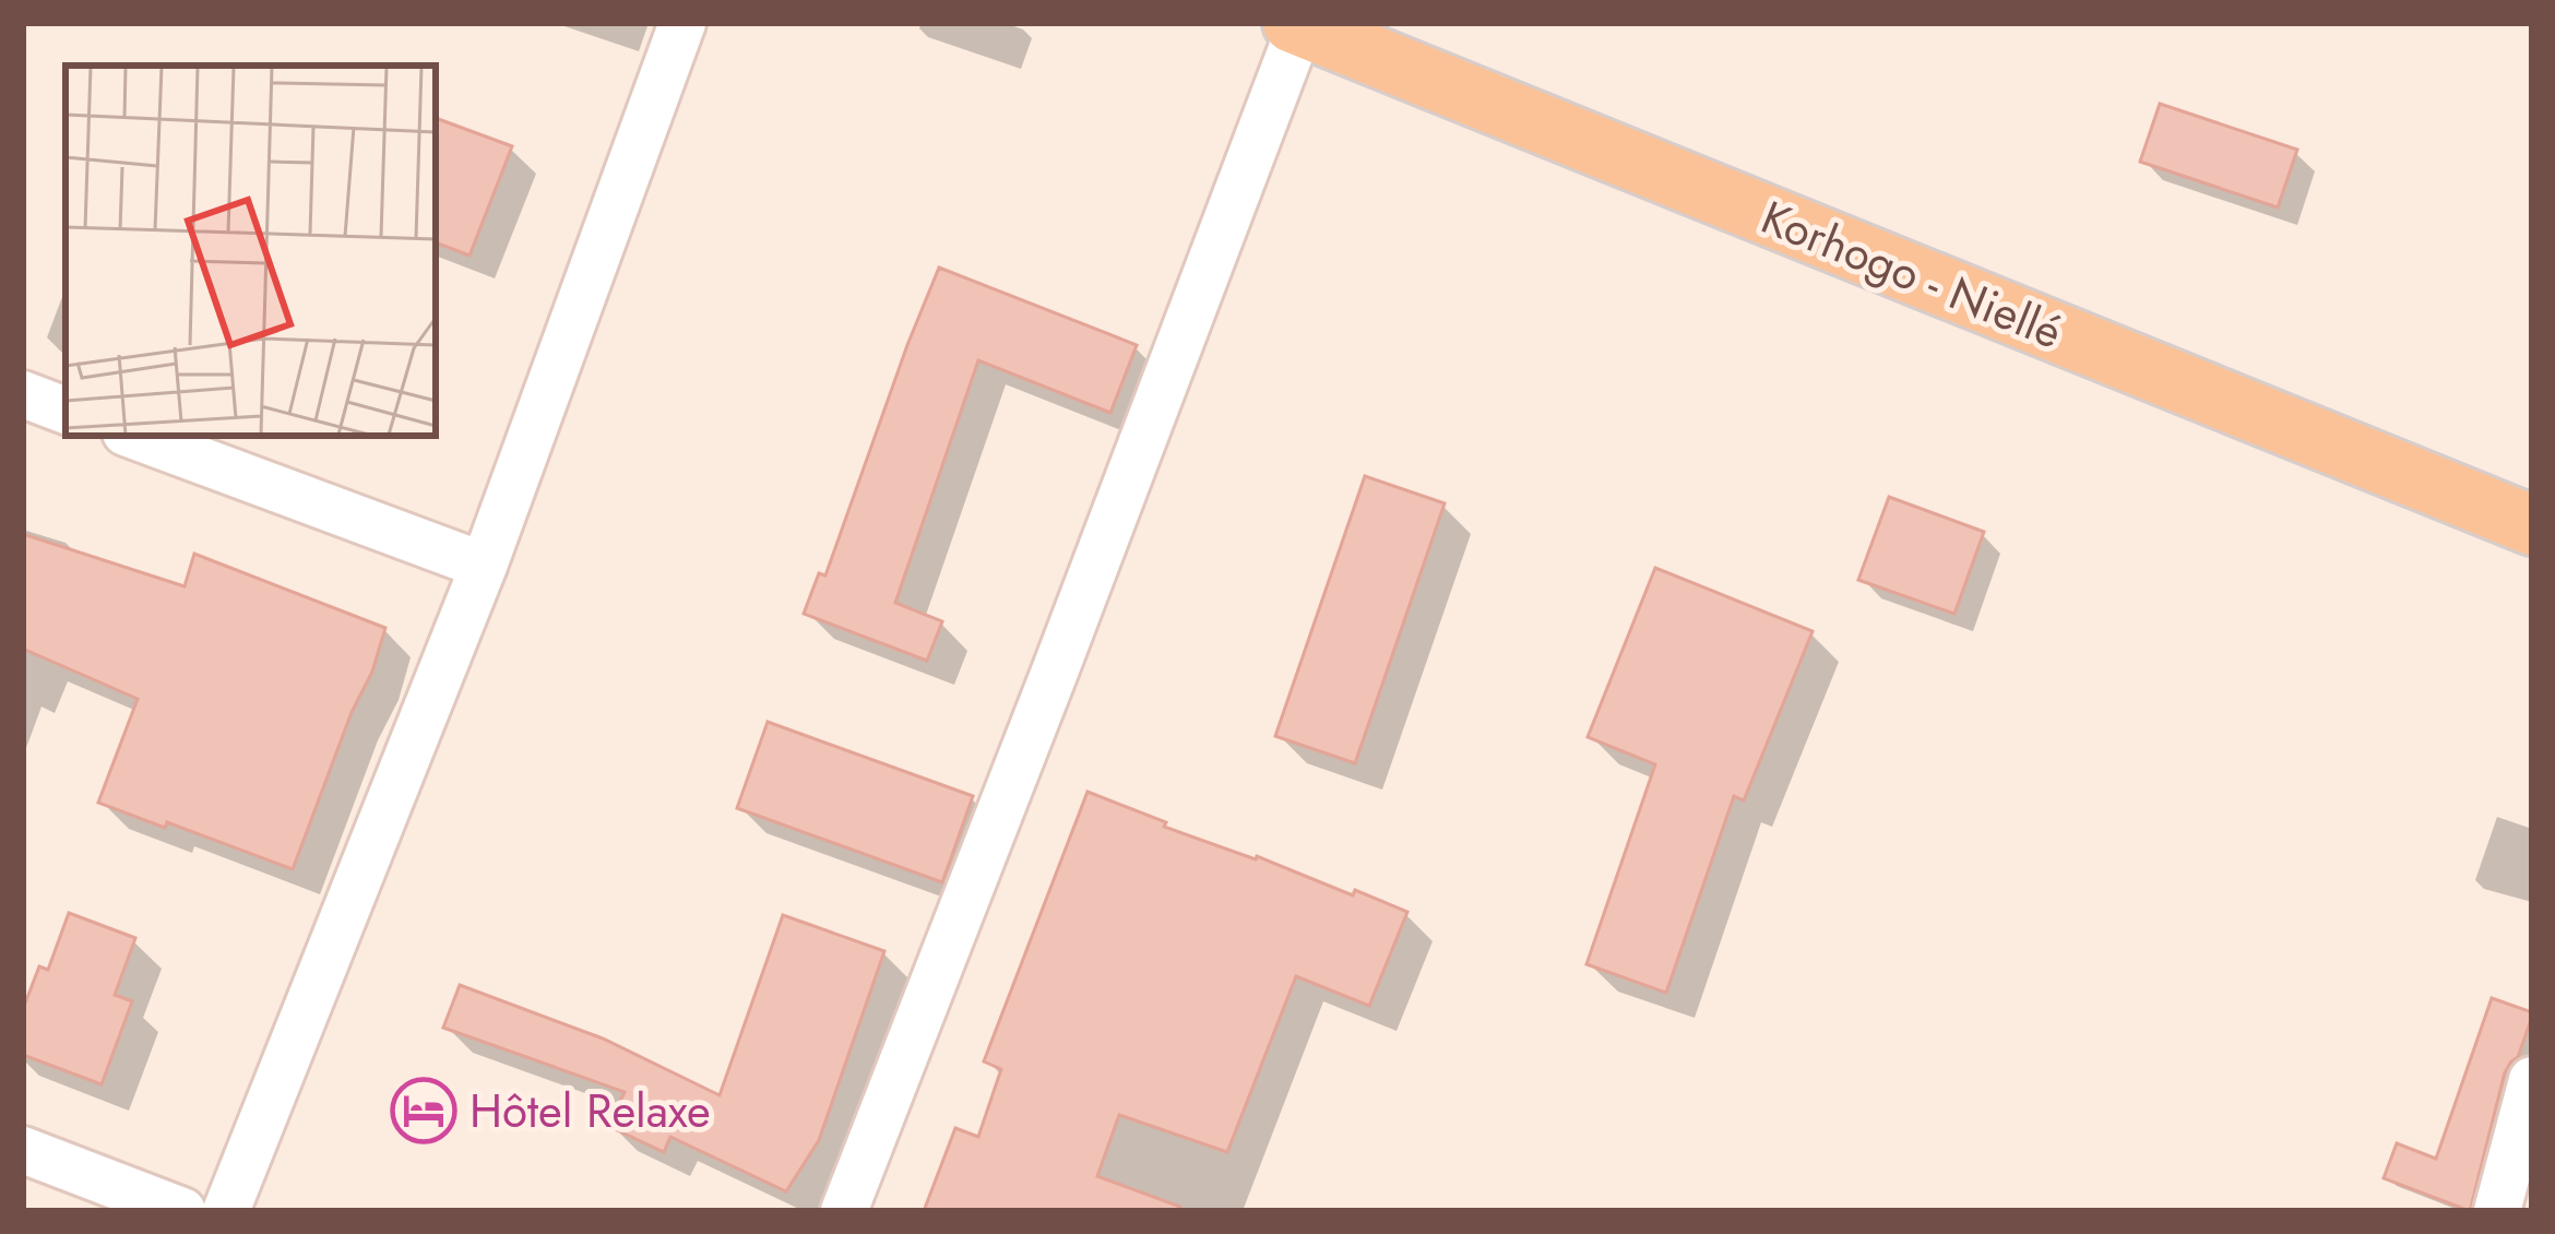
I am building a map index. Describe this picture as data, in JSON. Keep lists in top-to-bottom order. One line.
{"streets":{"main road":["Korhogo - Niellé"]},"places":{"hotel":["Hôtel Relaxe"]}}
